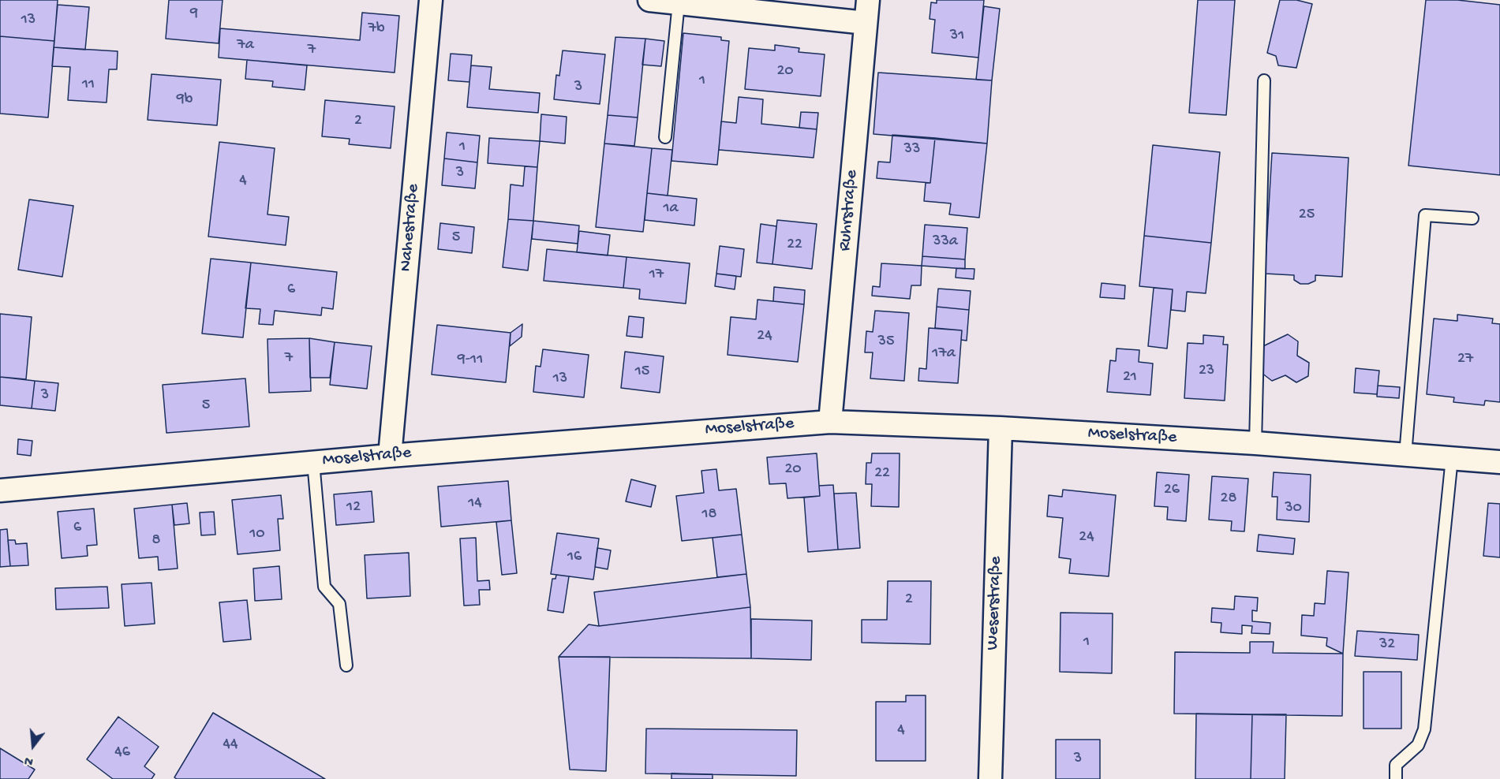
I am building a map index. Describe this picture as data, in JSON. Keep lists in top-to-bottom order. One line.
{"streets":{"street":["Ruhrstraße","Nahestraße","Moselstraße","Weserstraße"]},"crossings":[["Ruhrstraße","Moselstraße"],["Nahestraße","Moselstraße"],["Moselstraße","Weserstraße"]],"house_numbers":["9","13","7b","31","7a","7","20","1","11","3","9b","2","1","33","3","4","1a","25","5","33a","22","17","6","24","35","17a","7","27","9-11","23","15","21","13","3","5","20","22","26","28","14","12","30","18","6","10","24","8","16","2","1","32","4","44","46","3"],"north":"bottom"}
